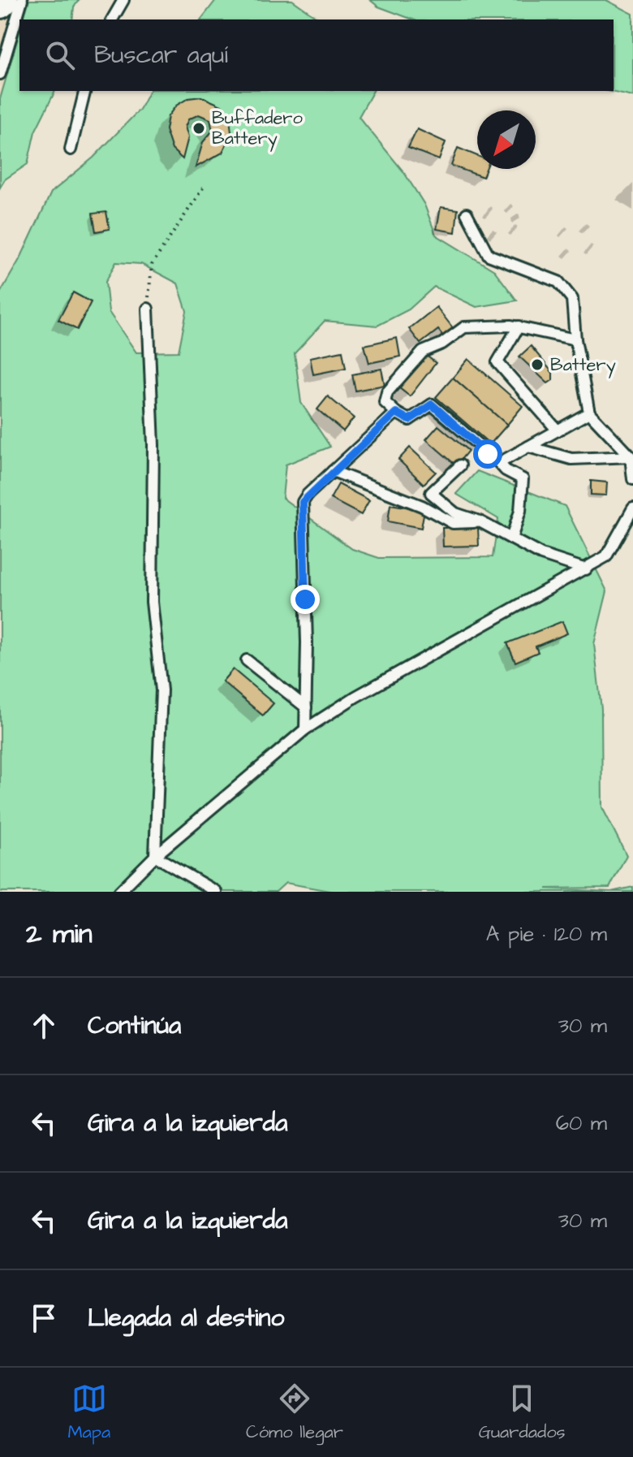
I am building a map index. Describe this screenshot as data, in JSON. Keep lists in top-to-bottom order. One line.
{"places":["Buffadero Battery","Battery"],"north":"bottom left","page":{"search":"Buscar aquí","heading":["2 min","A pie · 120 m"],"list":[["Continúa","30 m"],["Gira a la izquierda","60 m"],["Gira a la izquierda","30 m"],"Llegada al destino"],"nav":["Mapa","Cómo llegar","Guardados"]}}
